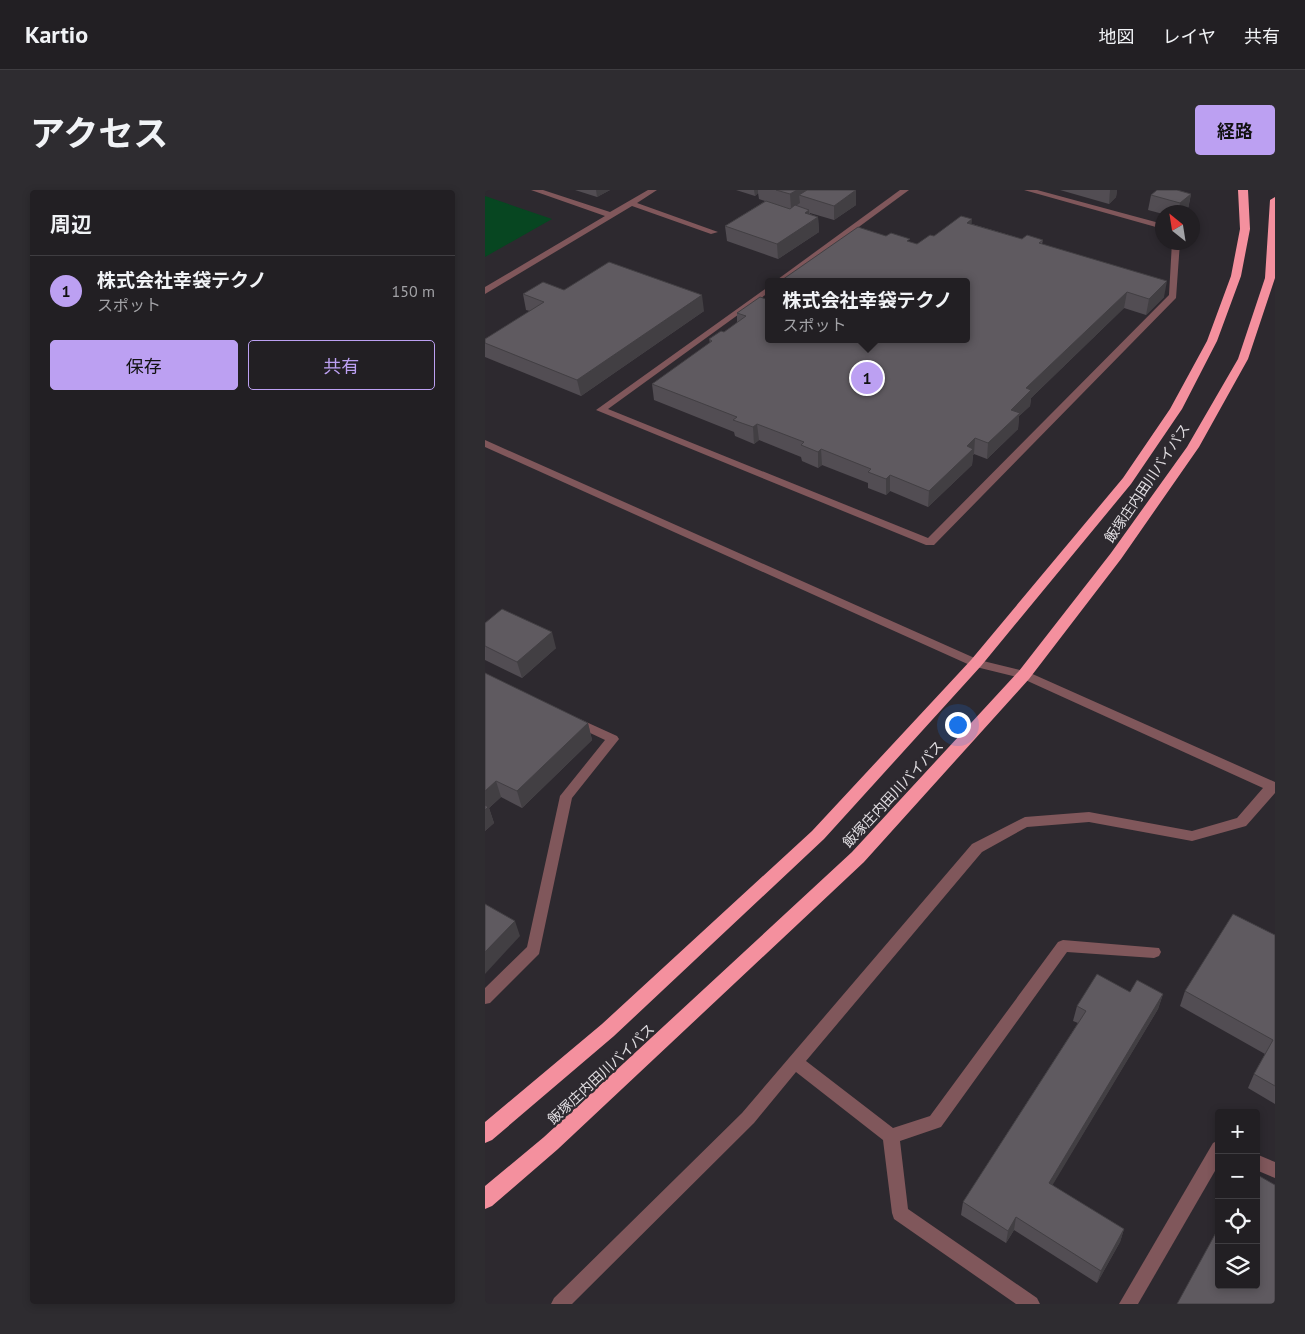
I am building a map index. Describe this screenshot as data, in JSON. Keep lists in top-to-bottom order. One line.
{"streets":{"highway":["飯塚庄内田川バイパス"]},"north":"top left","page":{"header":"Kartio","nav":["地図","レイヤ","共有"],"title":"アクセス","buttons":["経路",["保存","共有"]],"heading":"周辺","list":[{"mark":"1","name":"株式会社幸袋テクノ","note":"スポット","value":"150 m"}],"popup":["株式会社幸袋テクノ","スポット"],"pins":"1","map_buttons":["+","−"]}}
